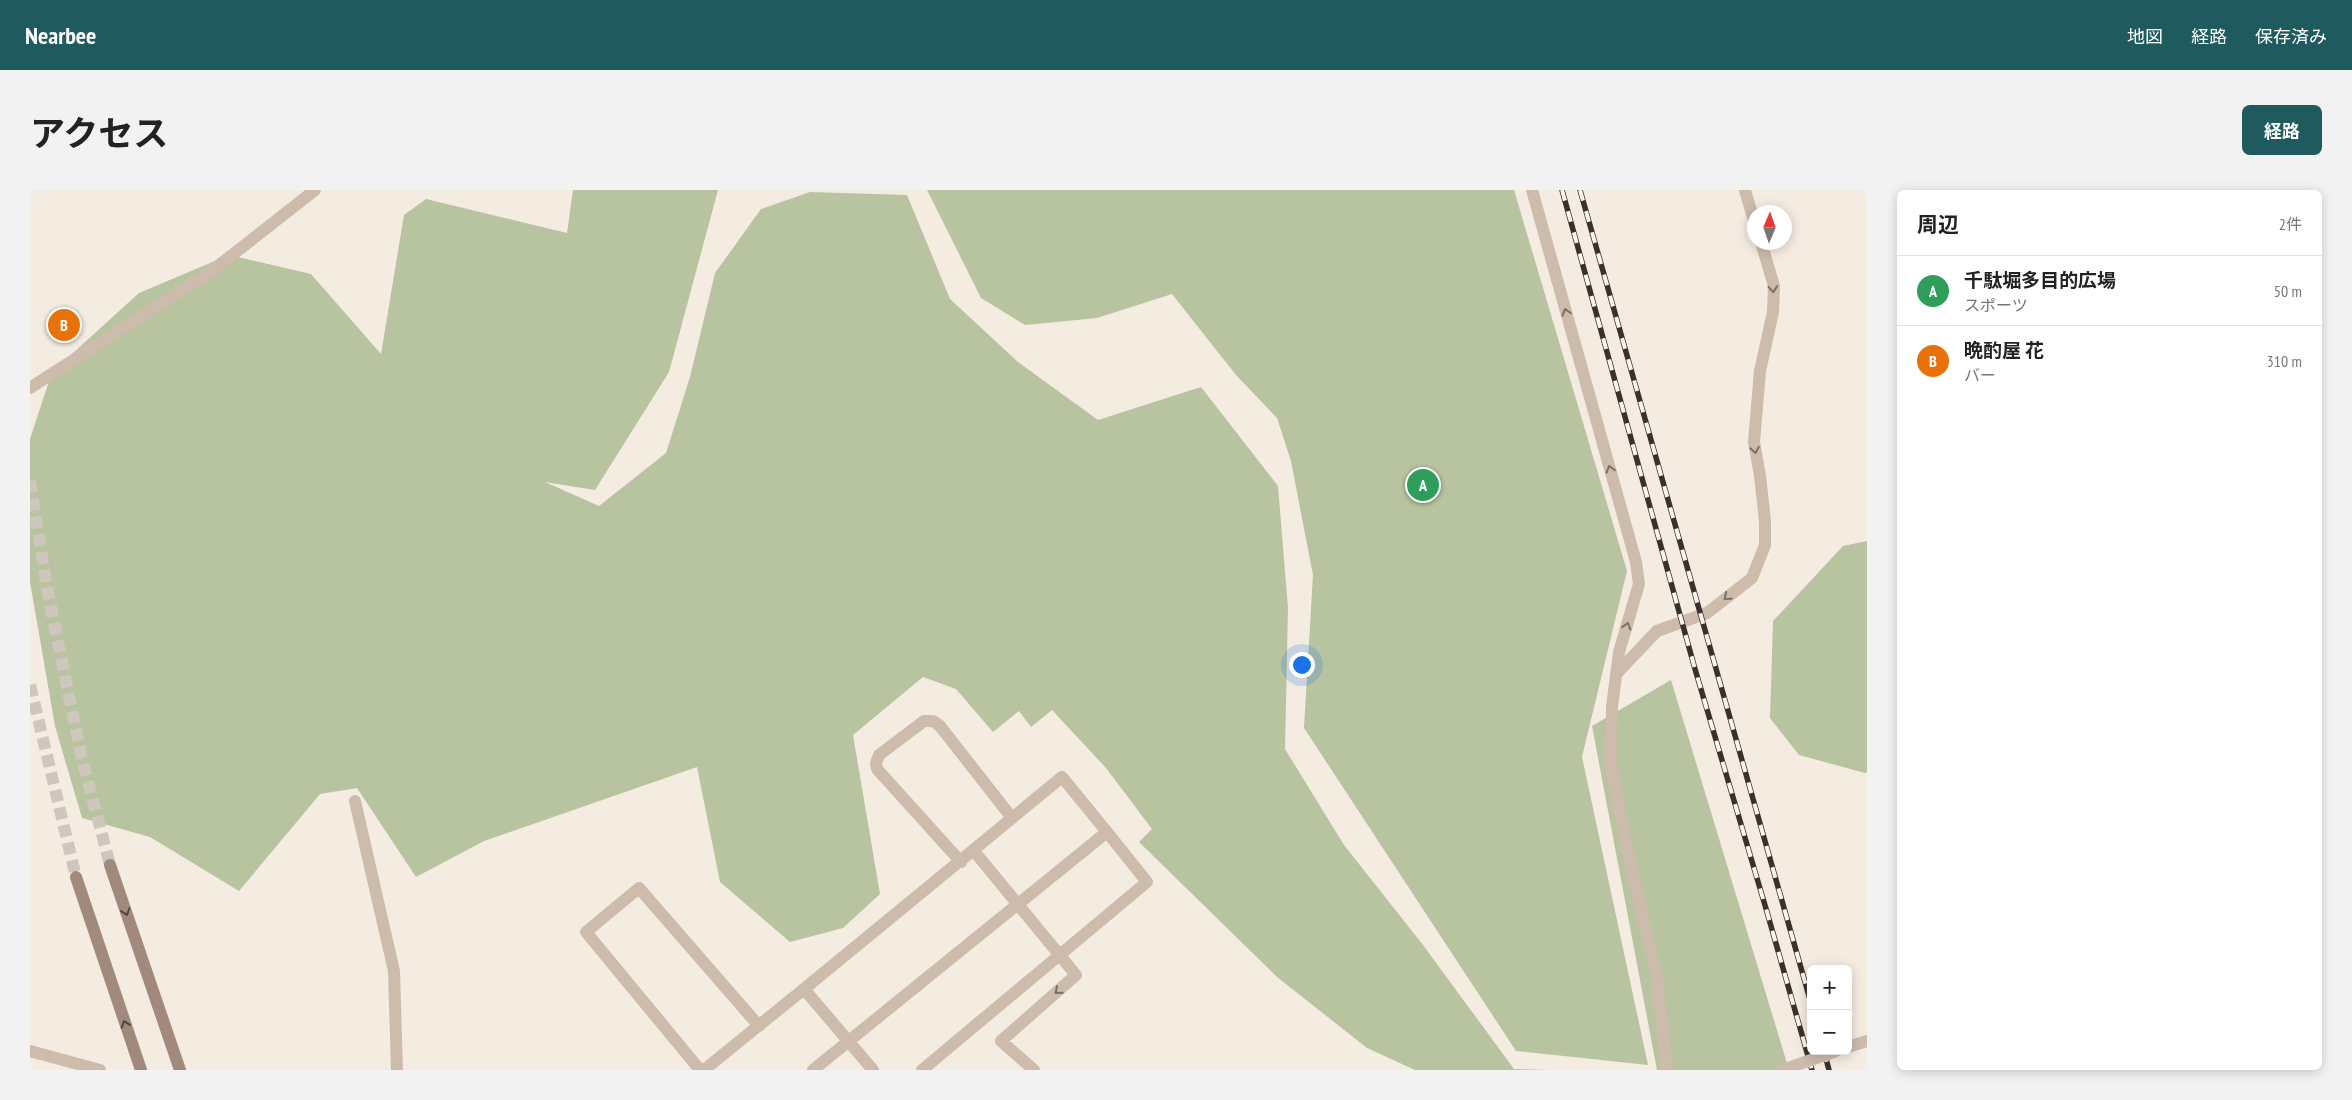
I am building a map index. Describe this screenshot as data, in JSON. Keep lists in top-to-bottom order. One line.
{"north":"top","page":{"header":"Nearbee","nav":["地図","経路","保存済み"],"title":"アクセス","buttons":"経路","heading":["周辺","2件"],"list":[{"mark":"A","name":"千駄堀多目的広場","note":"スポーツ","value":"50 m"},{"mark":"B","name":"晩酌屋 花","note":"バー","value":"310 m"}],"pins":["B","A"],"map_buttons":["+","−"]}}
